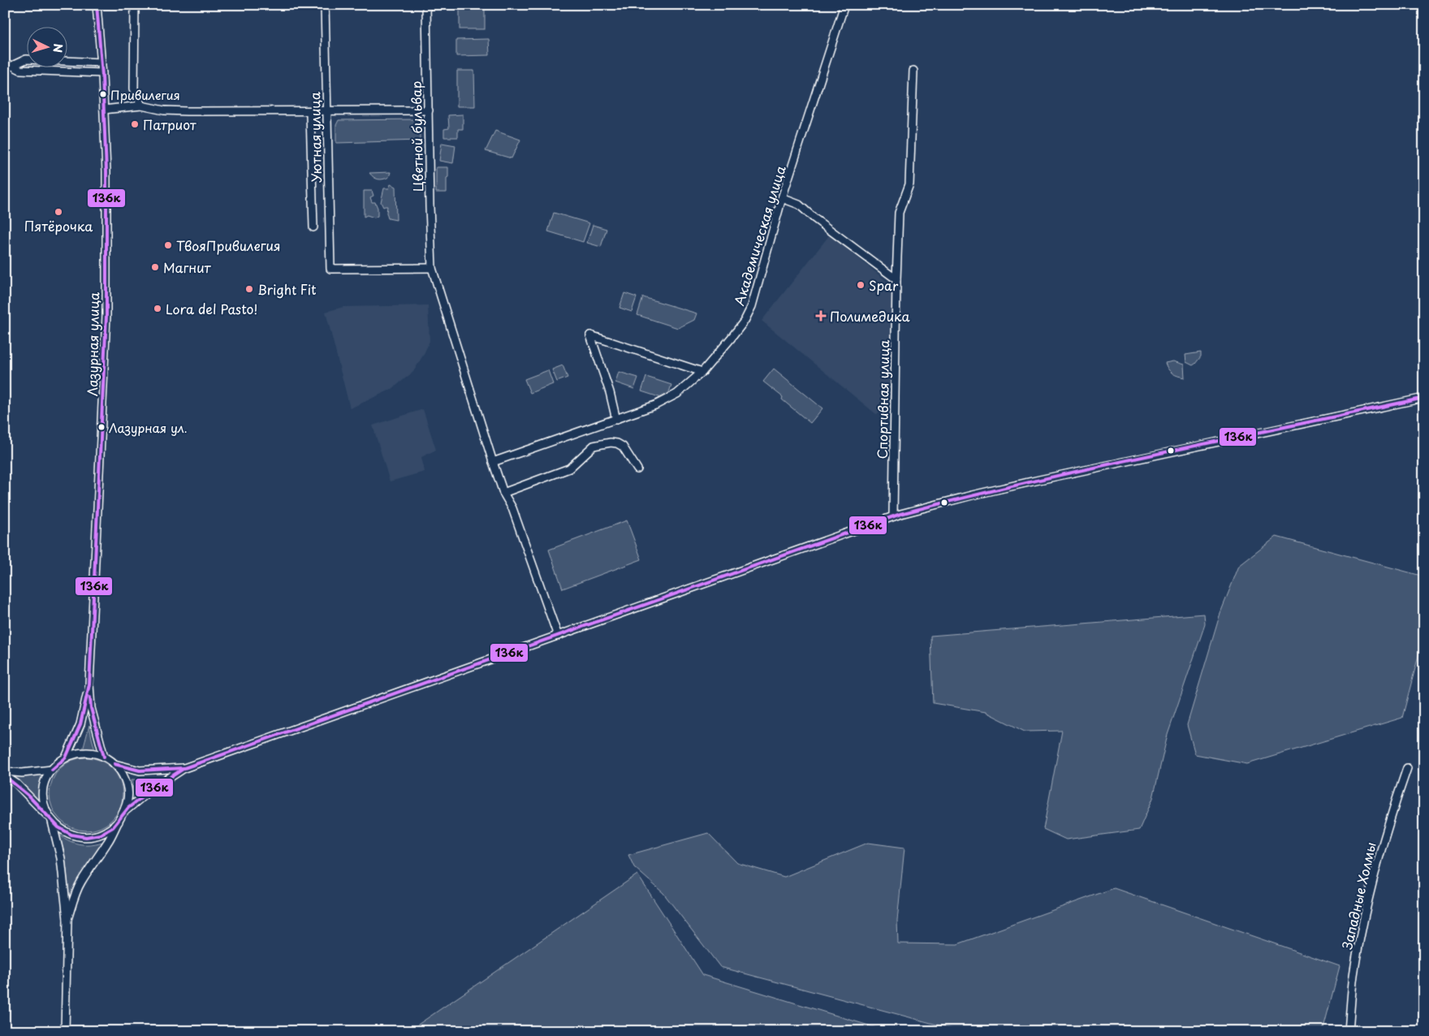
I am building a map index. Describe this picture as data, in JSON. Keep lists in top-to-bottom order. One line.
{"streets":{"street":["Цветной бульвар","Уютная улица","Академическая улица","Лазурная улица","Спортивная улица","Западные Холмы"]},"crossings":[["Цветной бульвар","Уютная улица"],["Цветной бульвар","Академическая улица"]],"places":{"other":["Привилегия","Патриот","Пятёрочка","ТвояПривилегия","Магнит","Spar","Bright Fit","Lora del Pasto!","Лазурная ул."],"health":["Полимедика"]},"lines":["transit line 136к"],"north":"right"}
